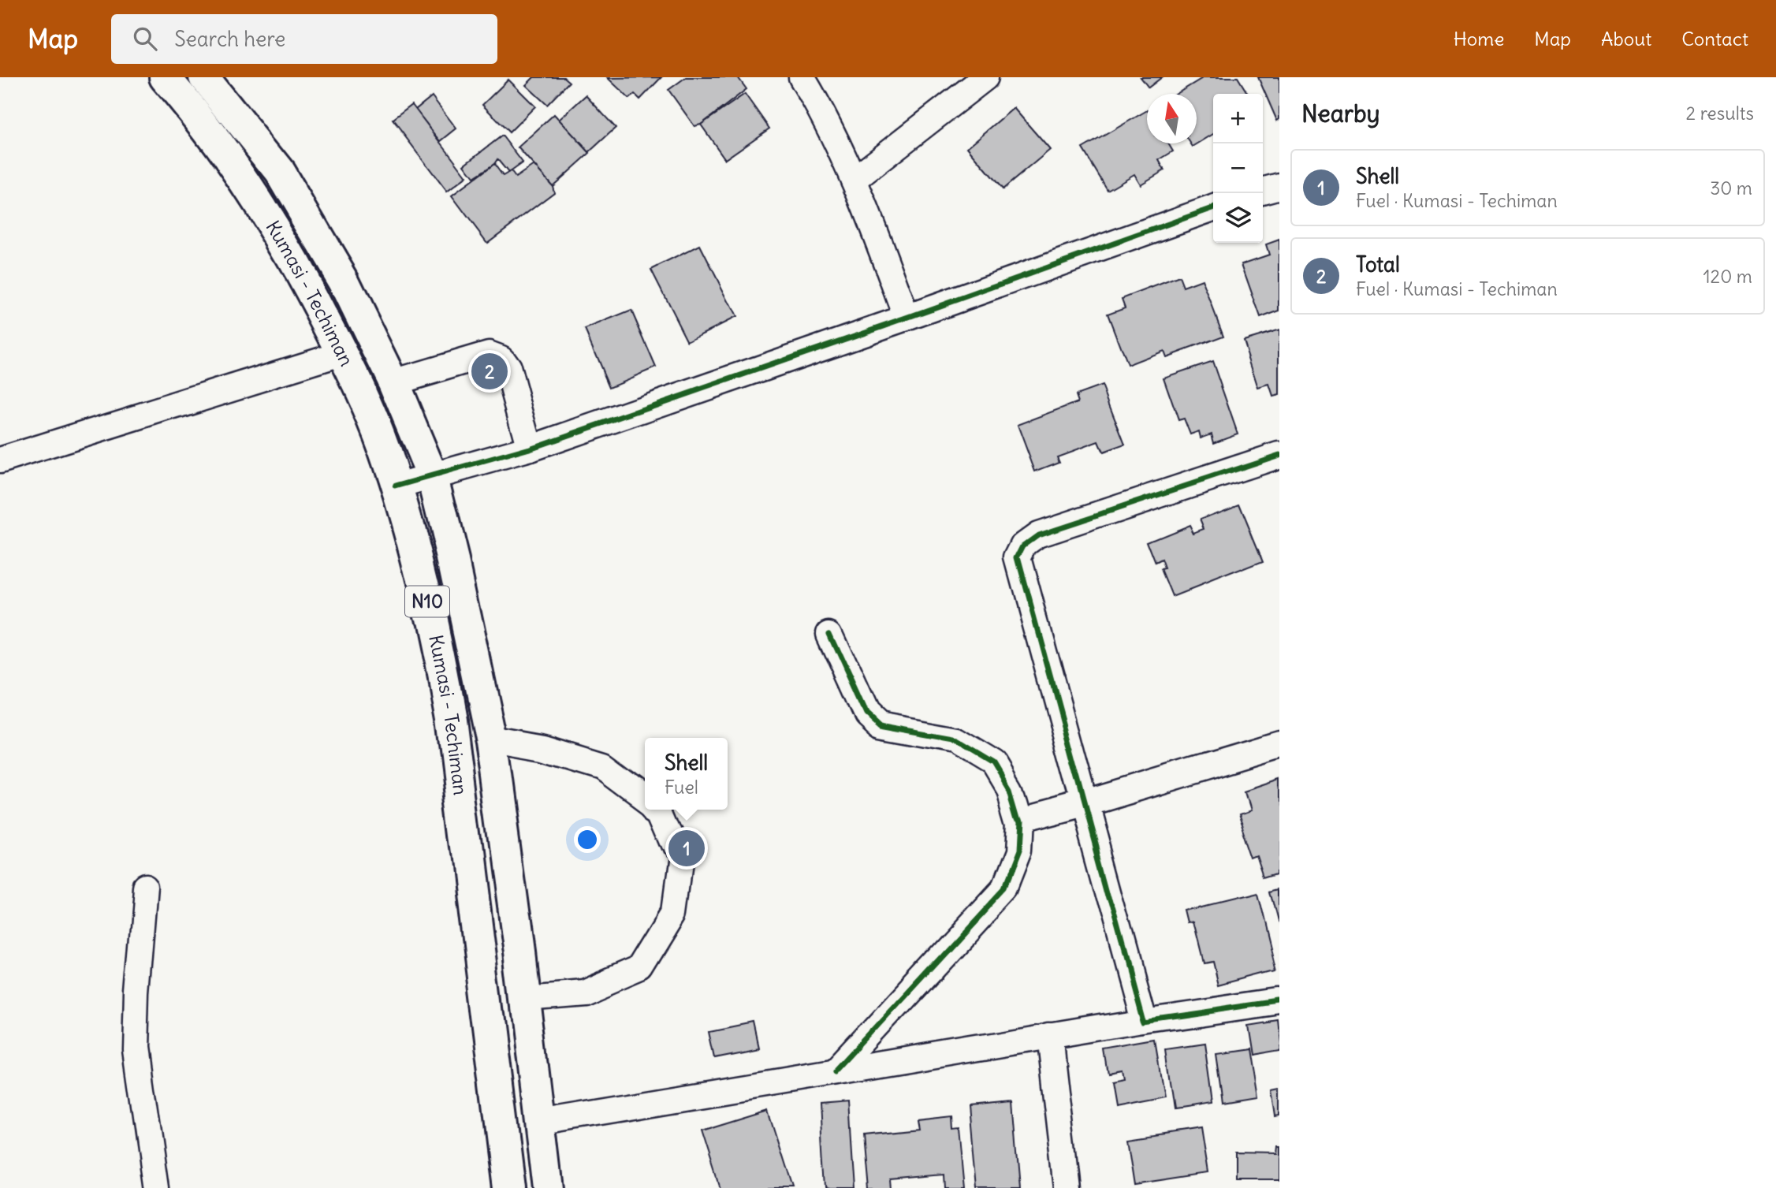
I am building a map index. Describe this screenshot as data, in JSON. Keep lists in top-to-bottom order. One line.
{"streets":{"highway":["Kumasi - Techiman","N10"]},"north":"top","page":{"header":"Map","search":"Search here","nav":["Home","Map","About","Contact"],"heading":["Nearby","2 results"],"map_buttons":["+","−"],"list":[{"mark":"1","name":"Shell","note":"Fuel · Kumasi - Techiman","value":"30 m"},{"mark":"2","name":"Total","note":"Fuel · Kumasi - Techiman","value":"120 m"}],"pins":["2","1"],"popup":["Shell","Fuel"]}}
